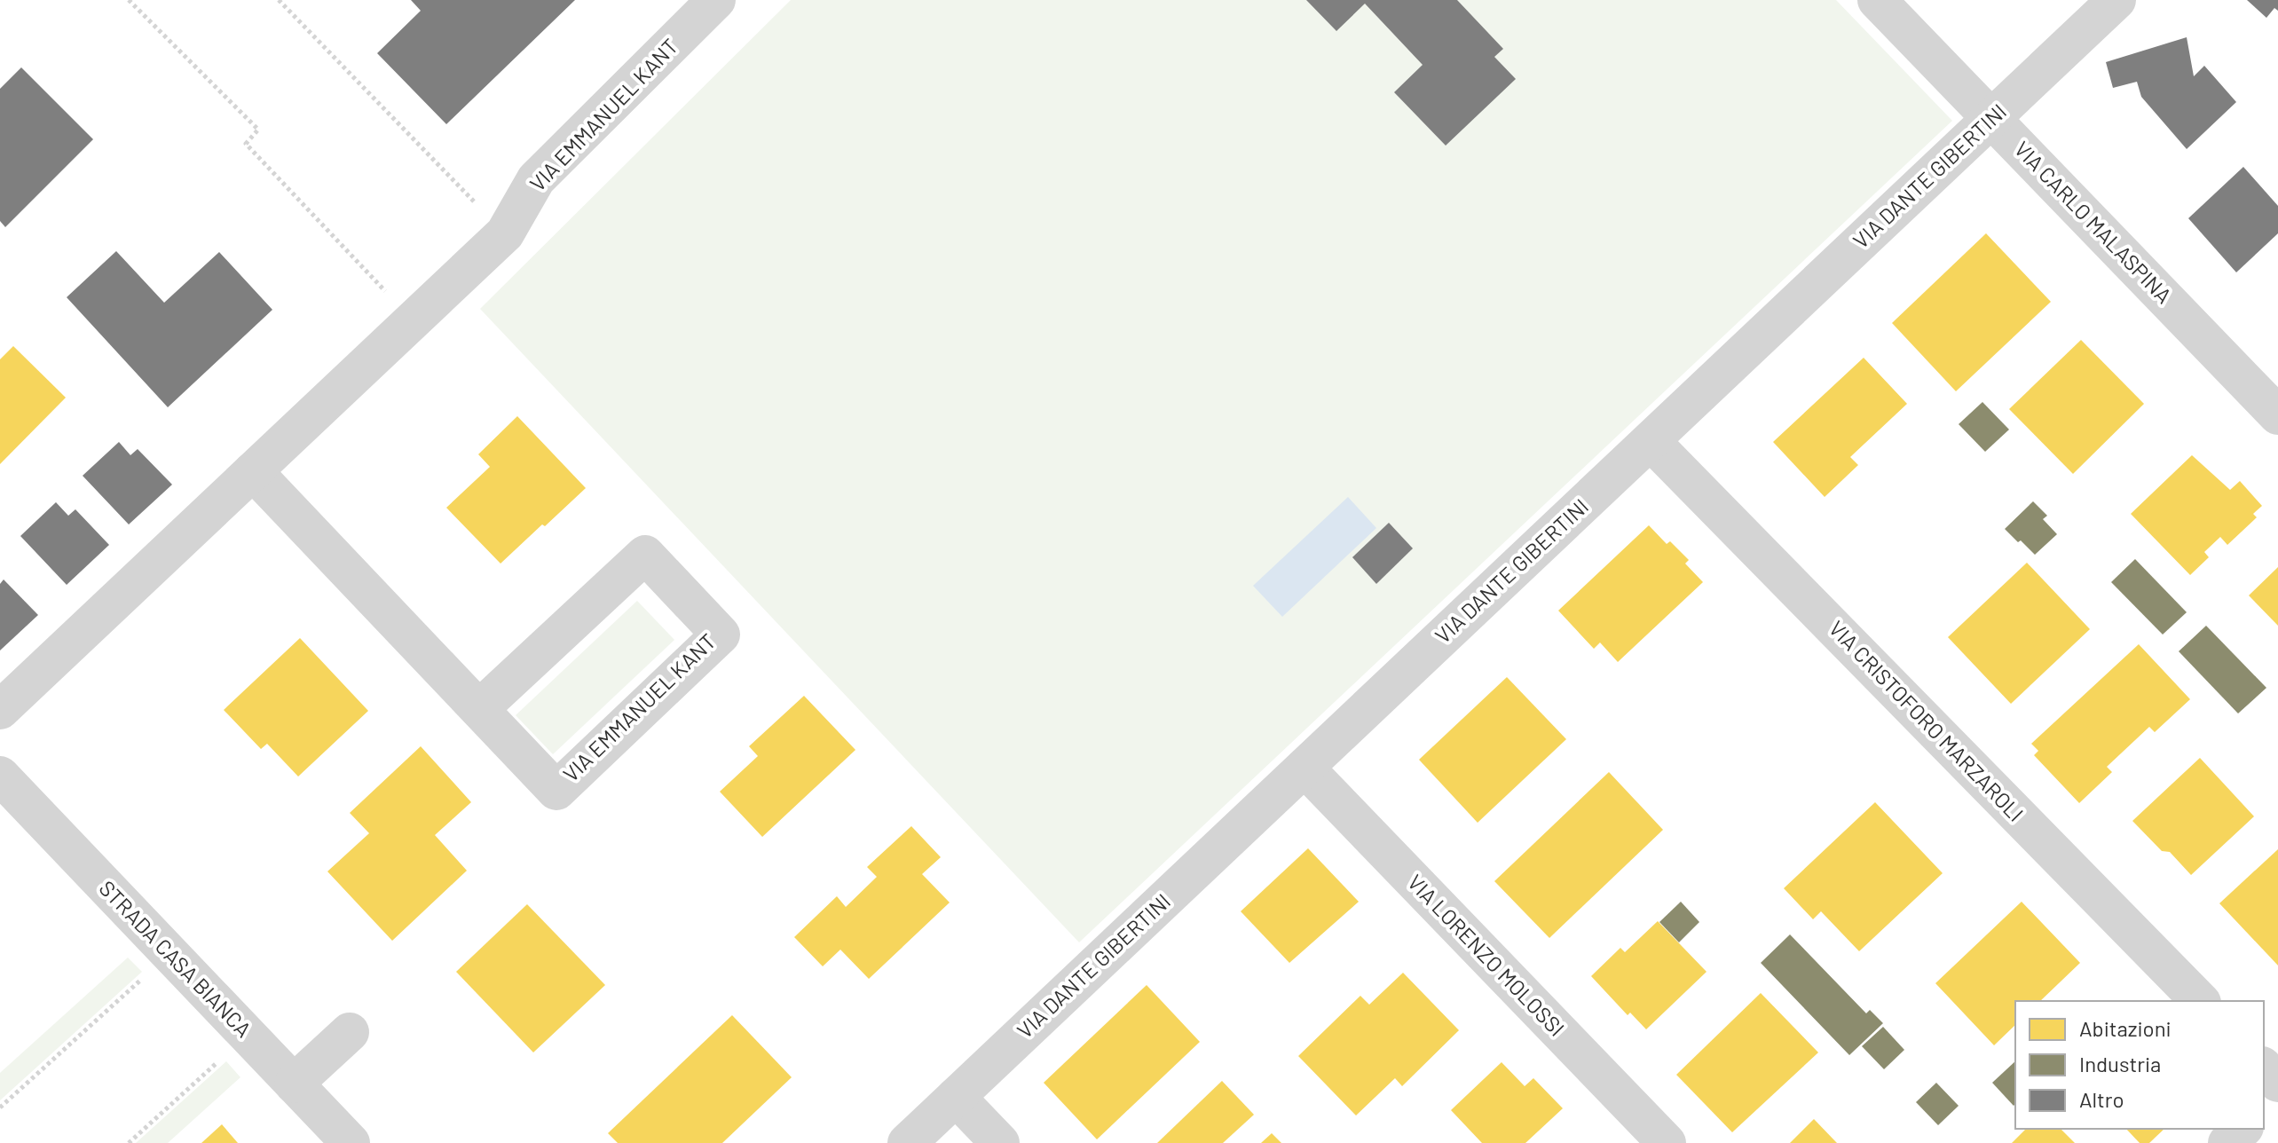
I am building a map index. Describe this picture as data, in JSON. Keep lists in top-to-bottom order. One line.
{"streets":{"street":["VIA EMMANUEL KANT","VIA DANTE GIBERTINI","VIA CARLO MALASPINA","VIA CRISTOFORO MARZAROLI","VIA LORENZO MOLOSSI","STRADA CASA BIANCA"]},"crossings":[["VIA DANTE GIBERTINI","VIA CARLO MALASPINA"],["VIA DANTE GIBERTINI","VIA CRISTOFORO MARZAROLI"],["VIA DANTE GIBERTINI","VIA LORENZO MOLOSSI"]],"legend":["Abitazioni","Industria","Altro"]}
